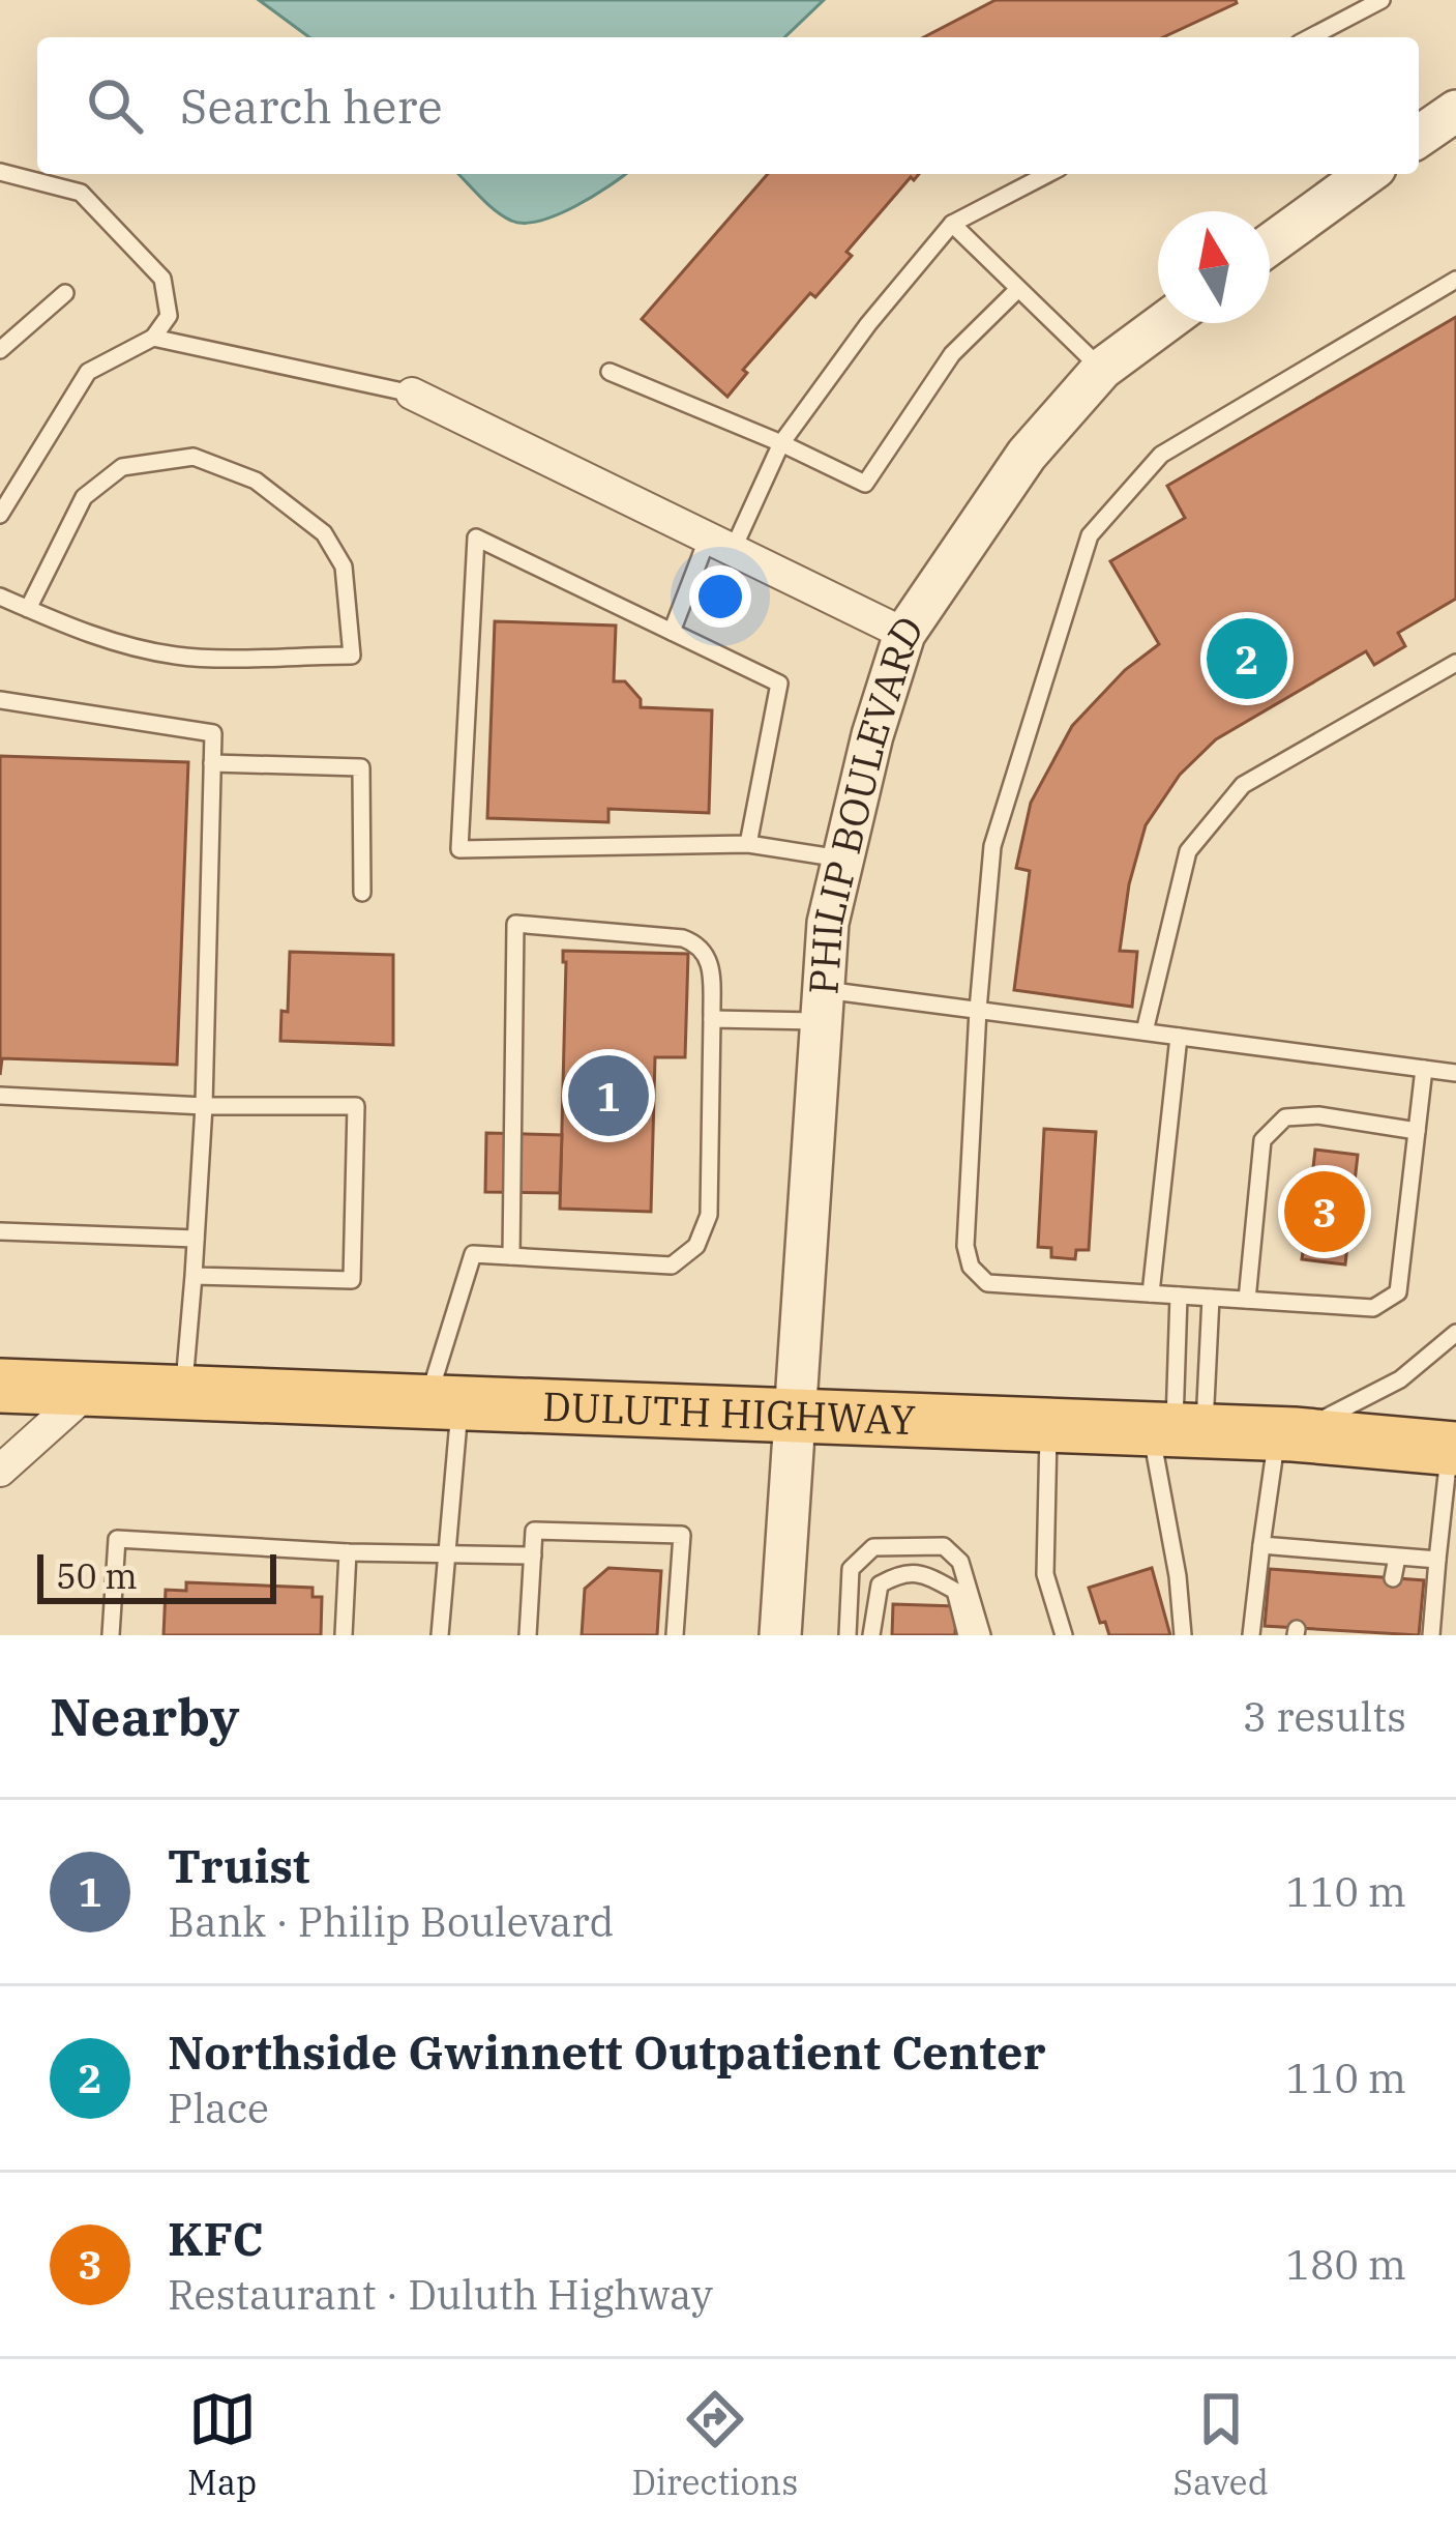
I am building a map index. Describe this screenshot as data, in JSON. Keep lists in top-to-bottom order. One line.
{"streets":{"main road":["DULUTH HIGHWAY"],"street":["PHILIP BOULEVARD"]},"crossings":[["PHILIP BOULEVARD","DULUTH HIGHWAY"]],"scale_bar":"50 m","north":"top","page":{"search":"Search here","pins":["2","1","3"],"scale":"50 m","heading":["Nearby","3 results"],"list":[{"mark":"1","name":"Truist","note":"Bank · Philip Boulevard","value":"110 m"},{"mark":"2","name":"Northside Gwinnett Outpatient Center","note":"Place","value":"110 m"},{"mark":"3","name":"KFC","note":"Restaurant · Duluth Highway","value":"180 m"}],"nav":["Map","Directions","Saved"]}}
